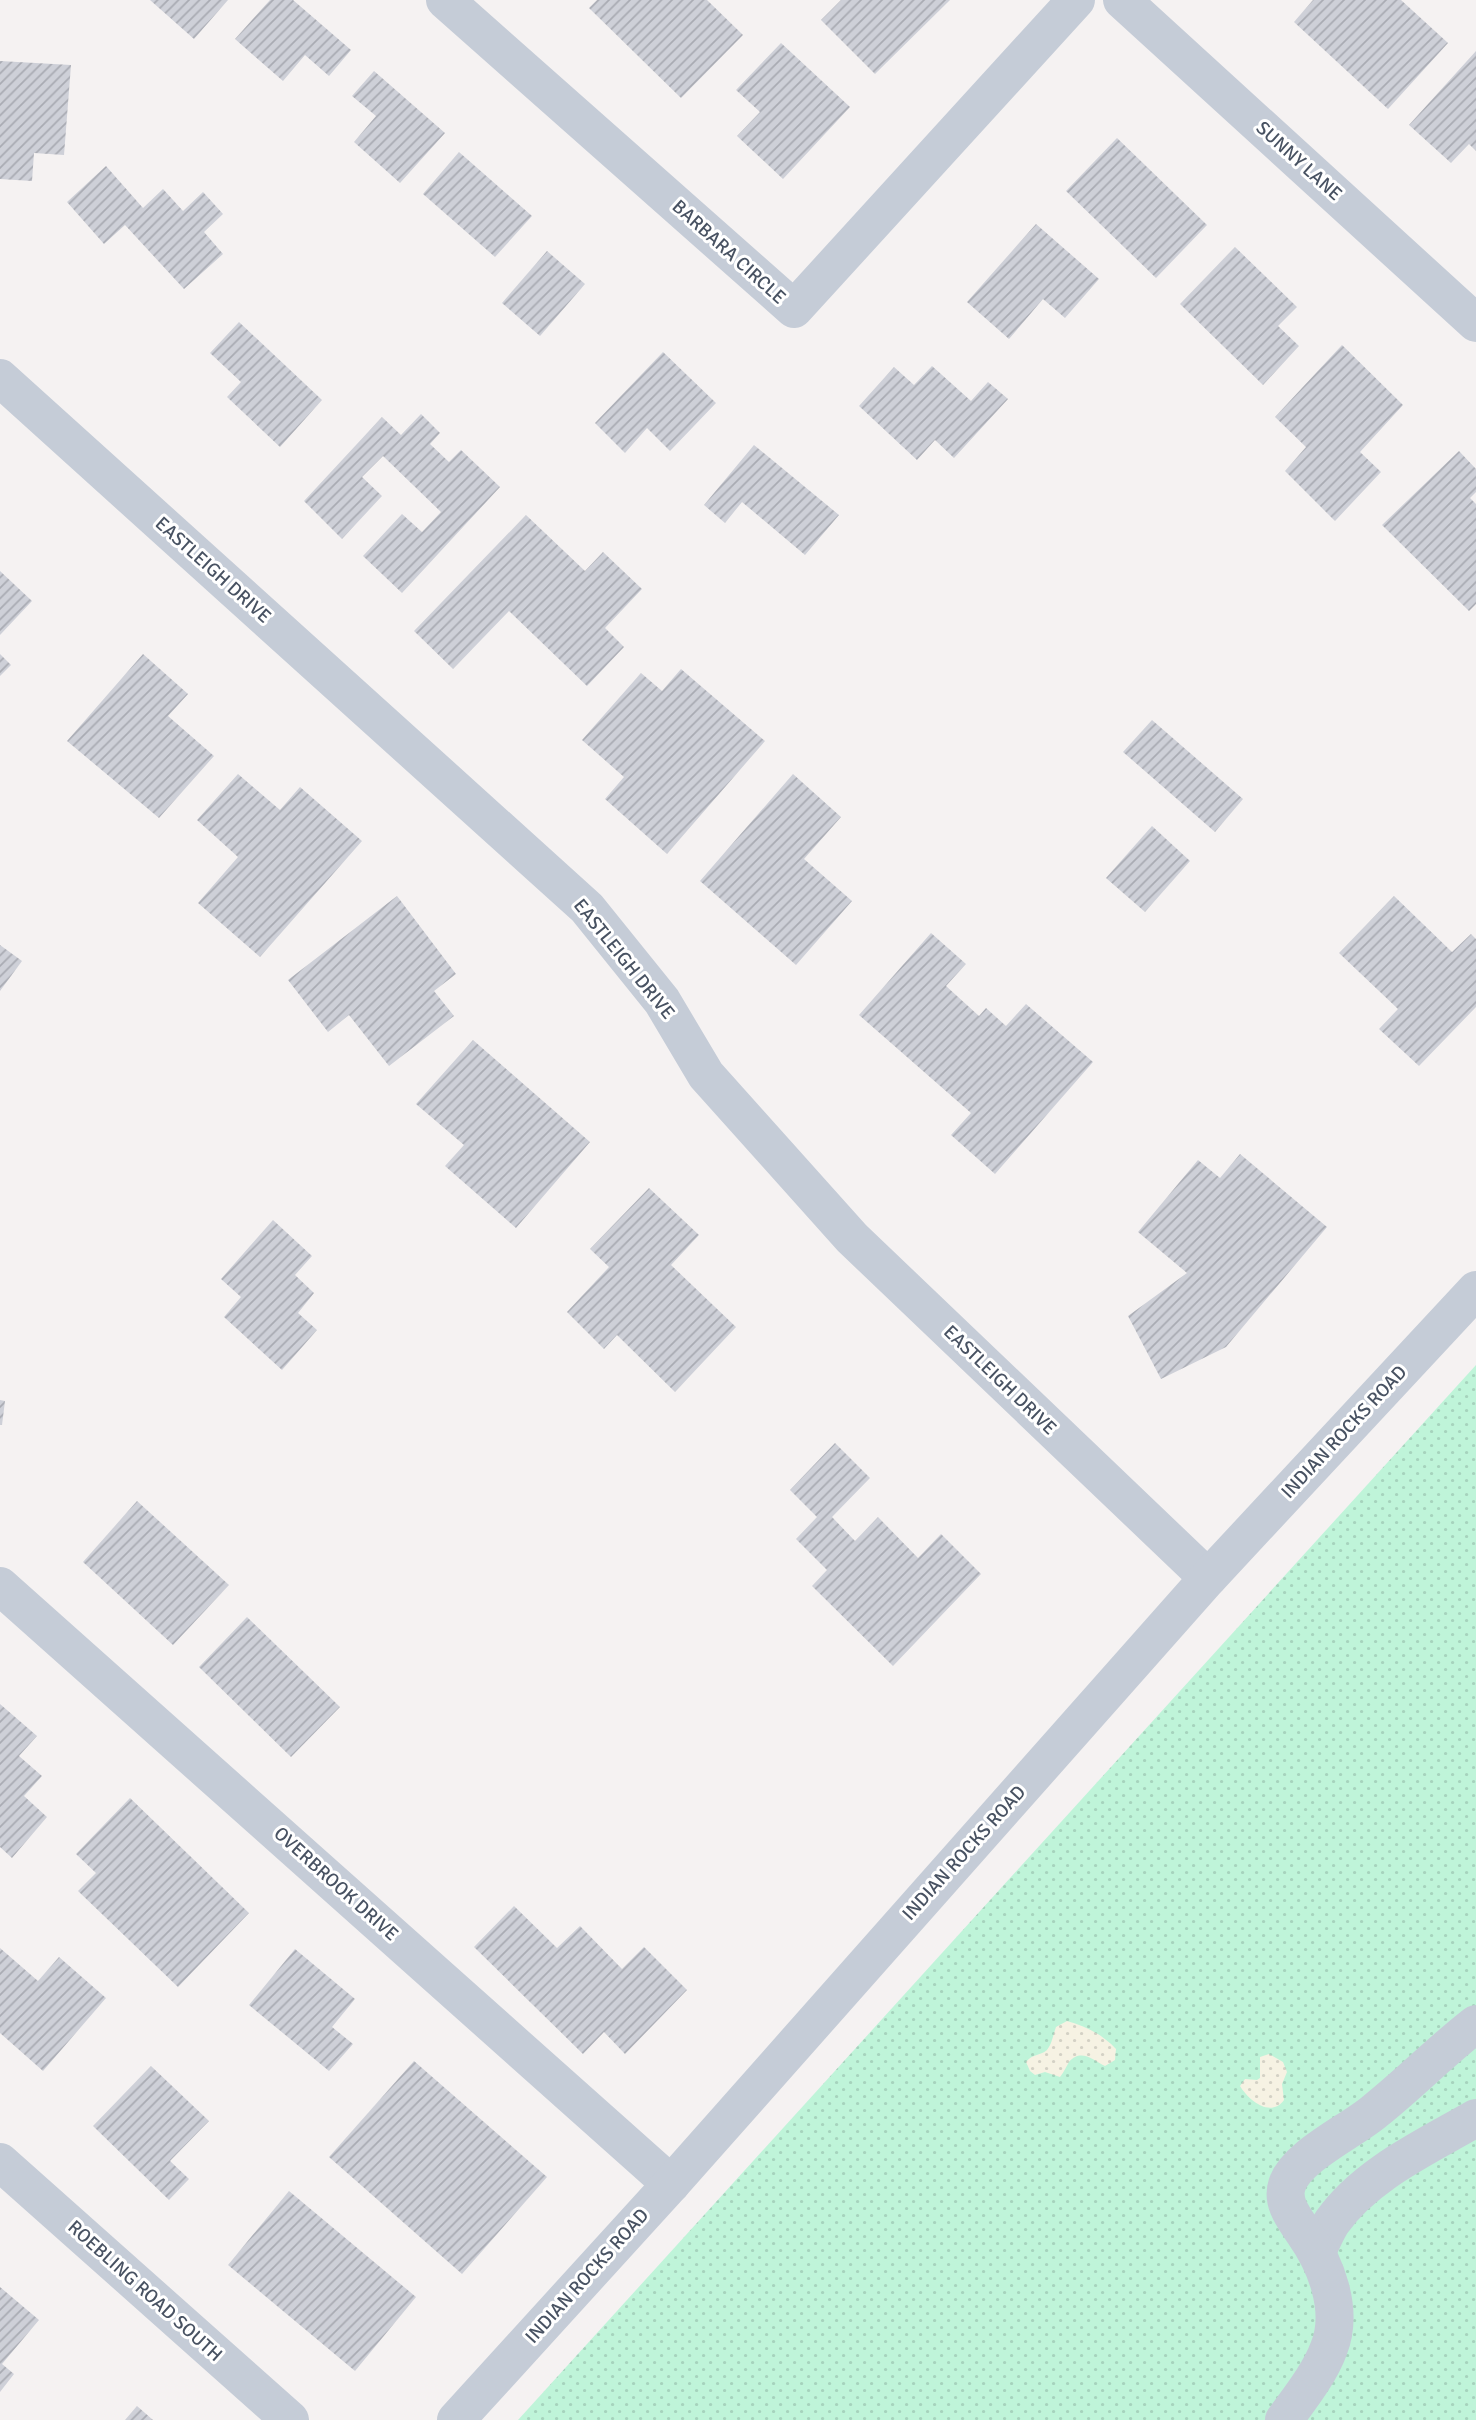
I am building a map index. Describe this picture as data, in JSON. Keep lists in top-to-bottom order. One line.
{"streets":{"street":["SUNNY LANE","BARBARA CIRCLE","EASTLEIGH DRIVE","INDIAN ROCKS ROAD","OVERBROOK DRIVE","ROEBLING ROAD SOUTH"]},"crossings":[["EASTLEIGH DRIVE","INDIAN ROCKS ROAD"],["INDIAN ROCKS ROAD","OVERBROOK DRIVE"]]}
